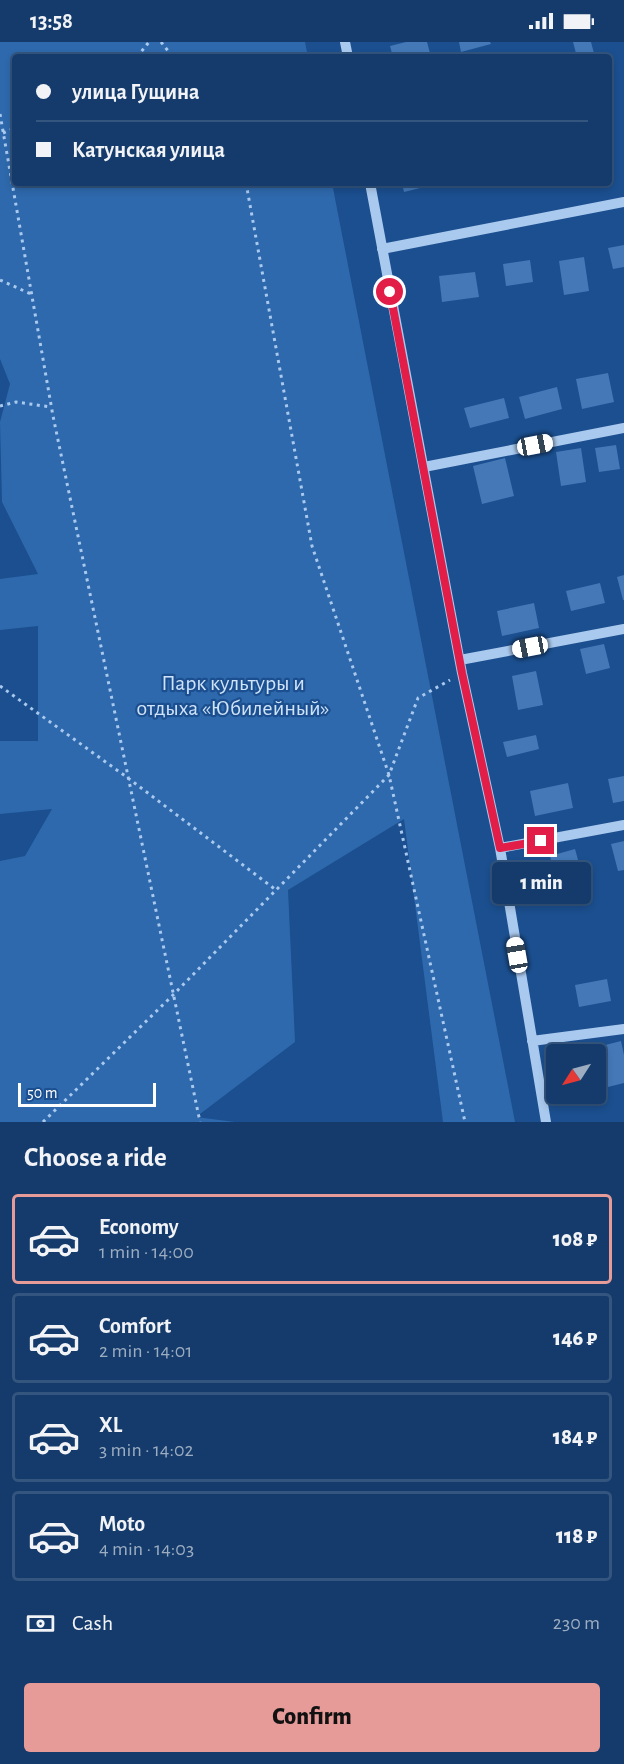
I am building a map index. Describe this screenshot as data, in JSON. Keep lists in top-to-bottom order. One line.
{"parks":["Парк культуры и отдыха «Юбилейный»"],"scale_bar":"50 m","north":"bottom left","page":{"status":"13:58","banner":["улица Гущина","Катунская улица"],"bubble":"1 min","scale":"50 m","heading":"Choose a ride","list":[{"name":"Economy","note":"1 min · 14:00","value":"108 ₽"},{"name":"Comfort","note":"2 min · 14:01","value":"146 ₽"},{"name":"XL","note":"3 min · 14:02","value":"184 ₽"},{"name":"Moto","note":"4 min · 14:03","value":"118 ₽"}],"pay":["Cash","230 m"],"buttons":"Confirm"}}
